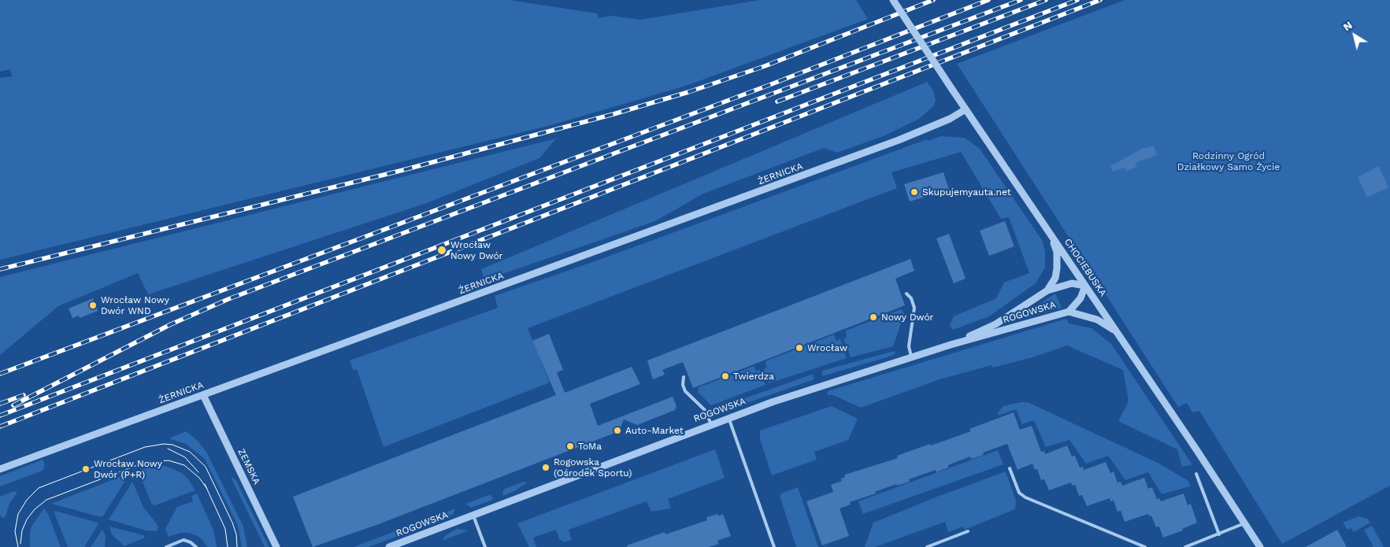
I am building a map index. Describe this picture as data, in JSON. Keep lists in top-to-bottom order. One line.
{"streets":{"street":["ŻERNICKA","CHOCIEBUSKA","ROGOWSKA","ZEMSKA"]},"crossings":[["ŻERNICKA","CHOCIEBUSKA"],["ŻERNICKA","ZEMSKA"],["CHOCIEBUSKA","ROGOWSKA"]],"parks":["Rodzinny Ogród Działkowy Samo Życie"],"places":["Skupujemyauta.net","Wrocław Nowy Dwór","Wrocław Nowy Dwór WND","Nowy Dwór","Wrocław","Twierdza","Auto-Market","ToMa","Rogowska (Ośrodek Sportu)","Wrocław Nowy Dwór (P+R)"],"north":"top left"}
